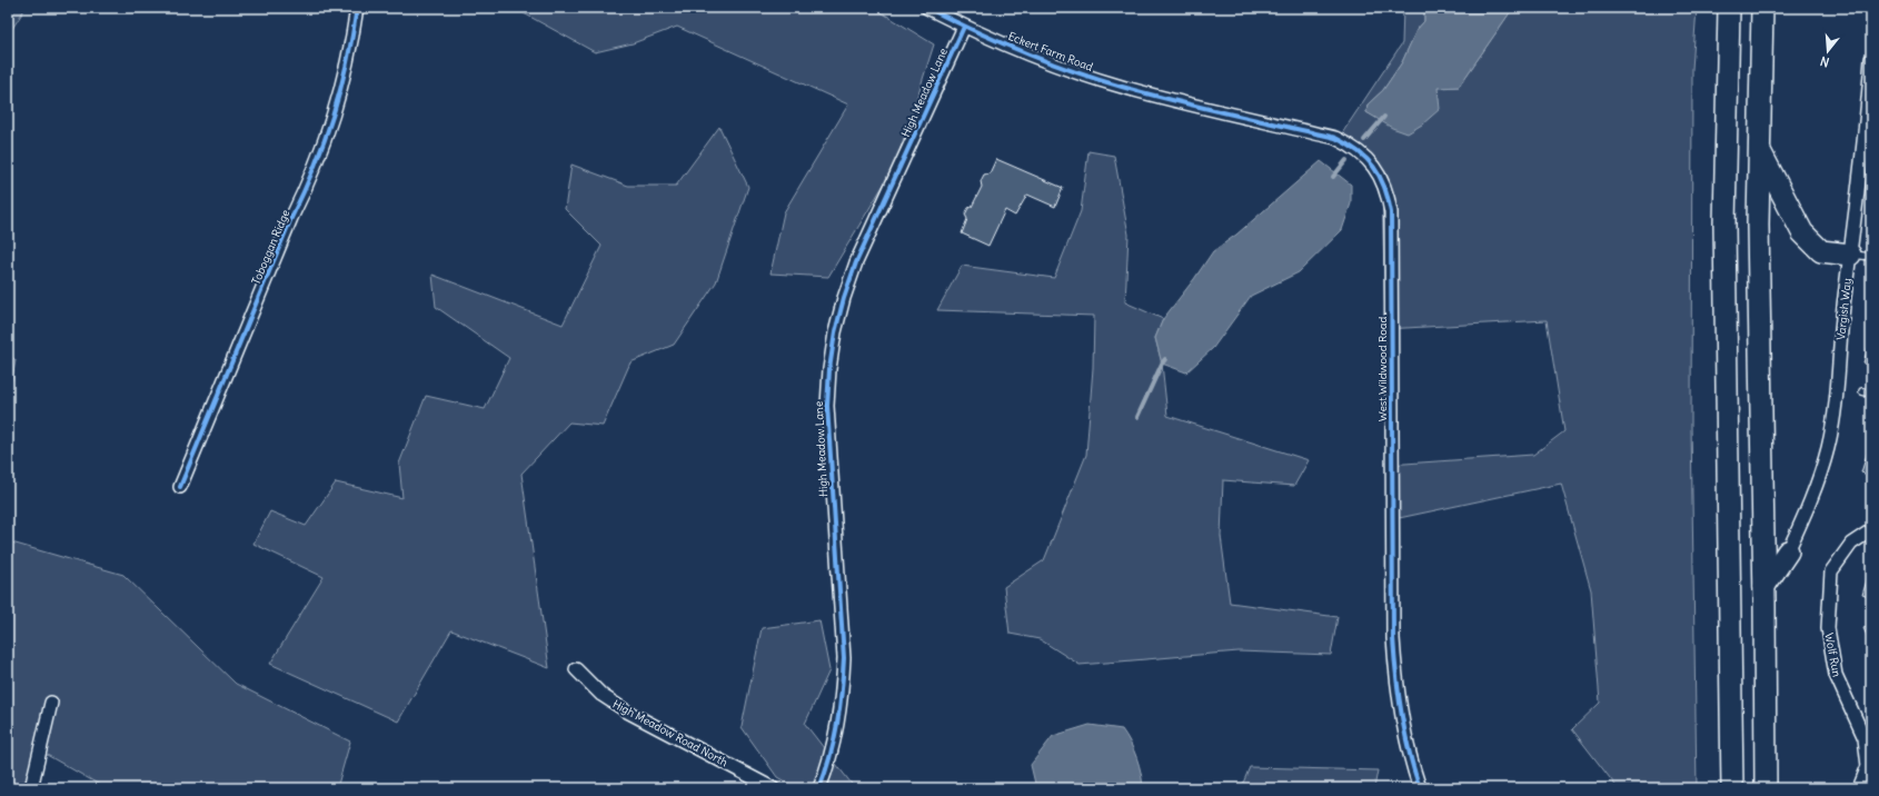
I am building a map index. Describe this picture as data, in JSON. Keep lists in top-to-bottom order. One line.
{"streets":{"street":["Eckert Farm Road","High Meadow Lane","Toboggan Ridge","Vargish Way","West Wildwood Road","Wolf Run","High Meadow Road North"]},"crossings":[["Eckert Farm Road","High Meadow Lane"],["Eckert Farm Road","West Wildwood Road"]],"north":"bottom"}
